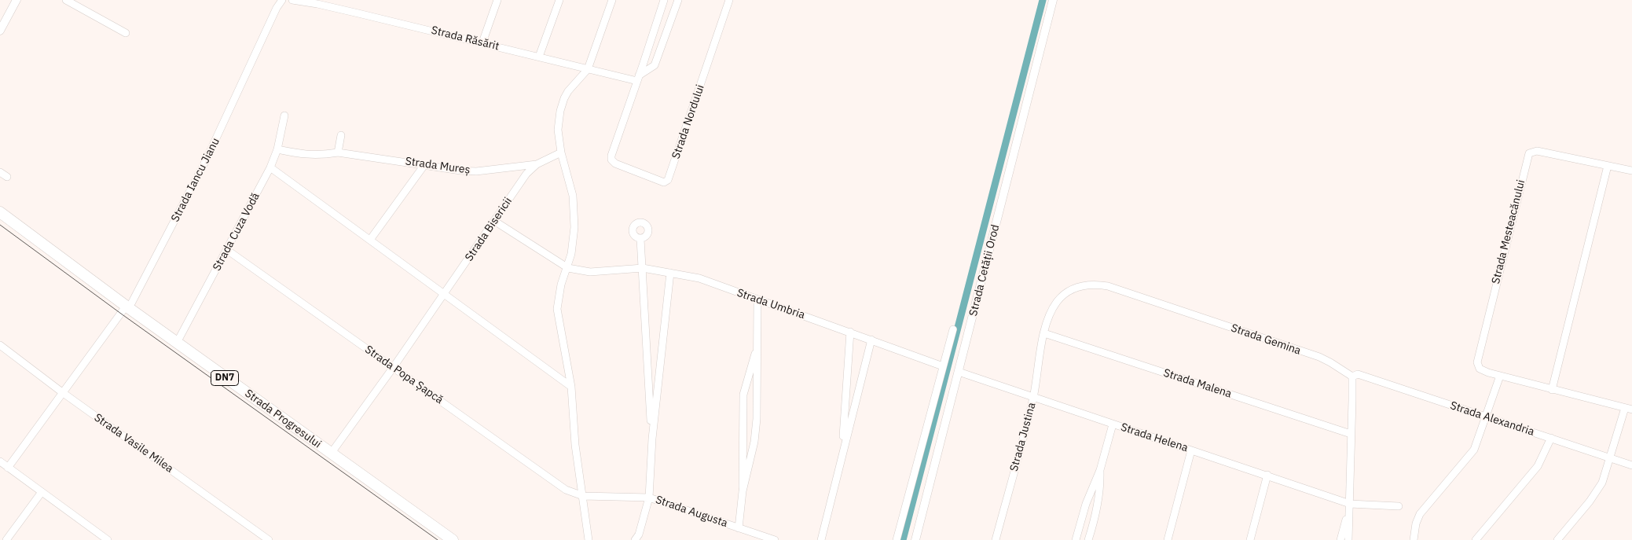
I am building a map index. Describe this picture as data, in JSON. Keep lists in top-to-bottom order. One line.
{"streets":{"main road":["DN7","Strada Progresului"],"street":["Strada Răsărit","Strada Nordului","Strada Mureș","Strada Iancu Jianu","Strada Bisericii","Strada Cuza Vodă","Strada Mesteacănului","Strada Cetății Orod","Strada Umbria","Strada Gemina","Strada Popa Șapcă","Strada Malena","Strada Alexandria","Strada Justina","Strada Helena","Strada Vasile Milea","Strada Augusta"]},"crossings":[["Strada Răsărit","Strada Nordului"],["Strada Mureș","Strada Bisericii"],["Strada Mureș","Strada Cuza Vodă"],["Strada Iancu Jianu","Strada Progresului"],["Strada Iancu Jianu","Strada Vasile Milea"],["Strada Bisericii","Strada Popa Șapcă"],["Strada Bisericii","Strada Progresului"],["Strada Cuza Vodă","Strada Popa Șapcă"],["Strada Cuza Vodă","Strada Progresului"],["Strada Cetății Orod","Strada Helena"],["Strada Gemina","Strada Malena"],["Strada Gemina","Strada Alexandria"],["Strada Gemina","Strada Justina"],["Strada Popa Șapcă","Strada Augusta"],["Strada Malena","Strada Justina"],["Strada Justina","Strada Helena"]]}
